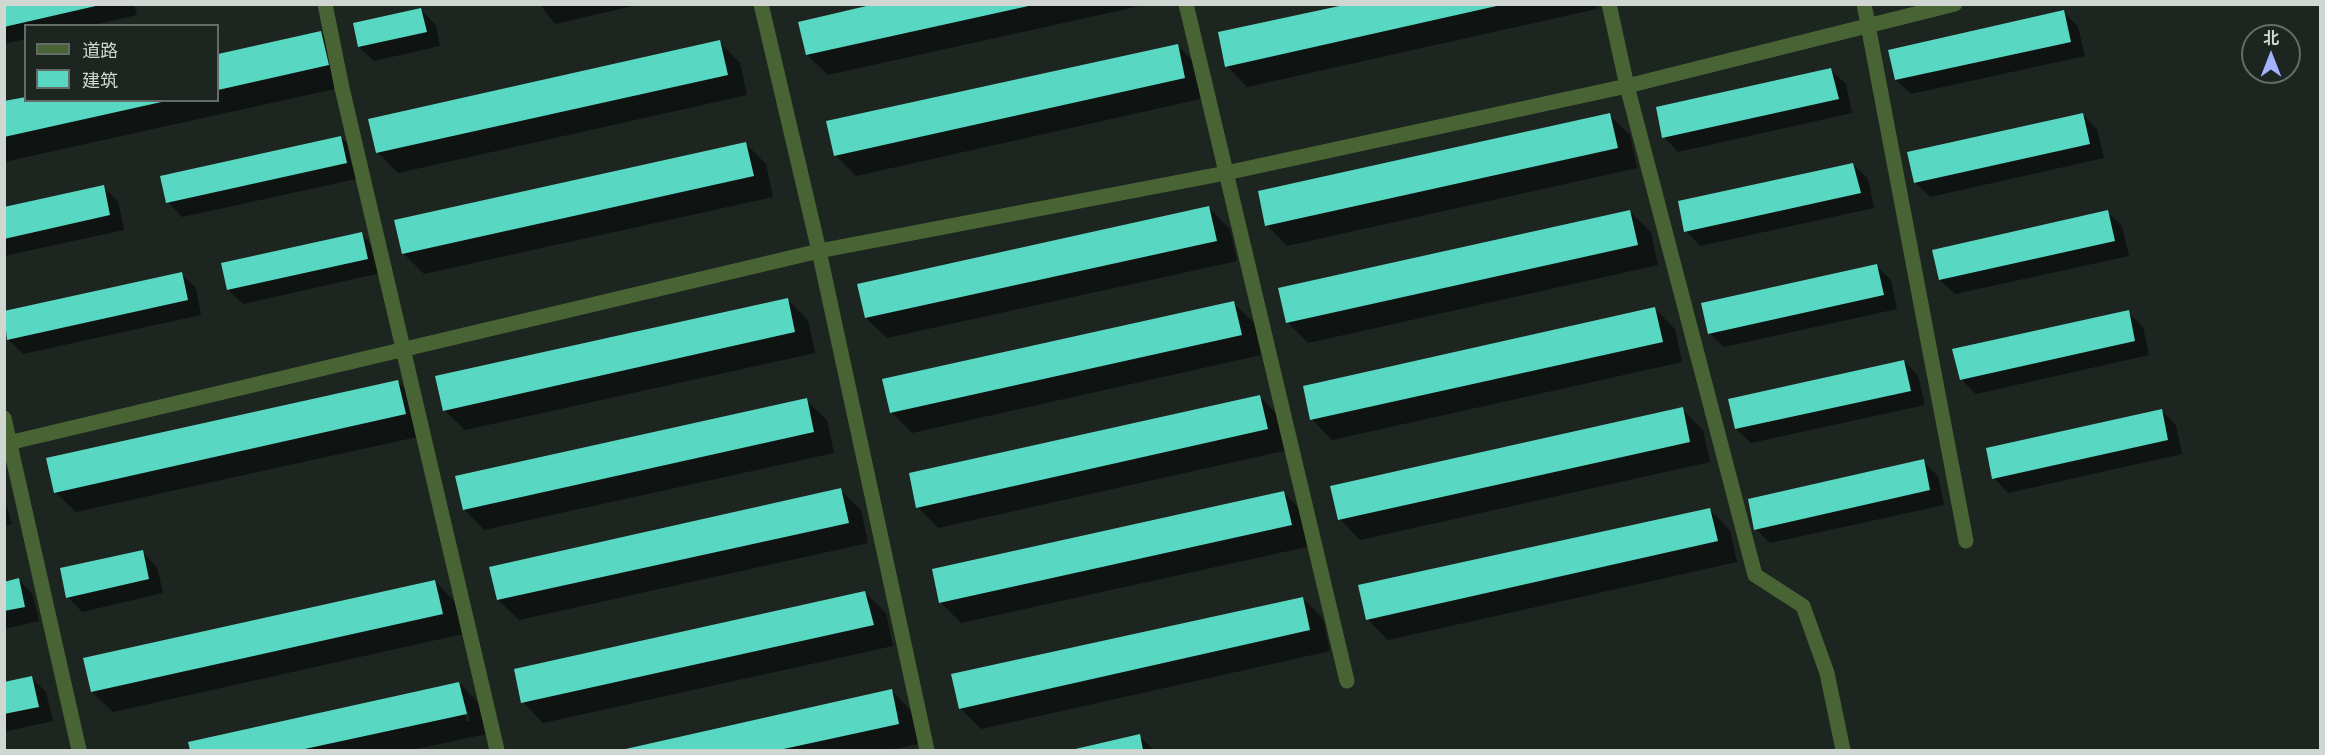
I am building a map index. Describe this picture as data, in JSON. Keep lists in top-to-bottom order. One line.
{"legend":["道路","建筑"],"north":"top"}
